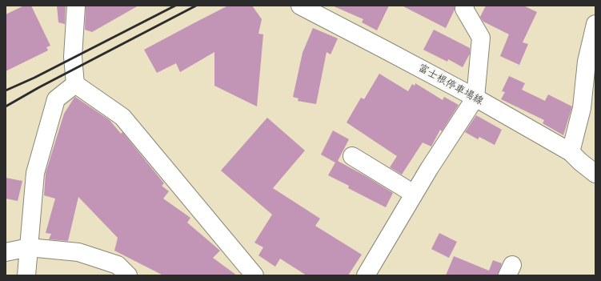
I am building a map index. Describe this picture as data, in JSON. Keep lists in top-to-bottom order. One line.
{"streets":{"street":["富士根停車場線"]}}
